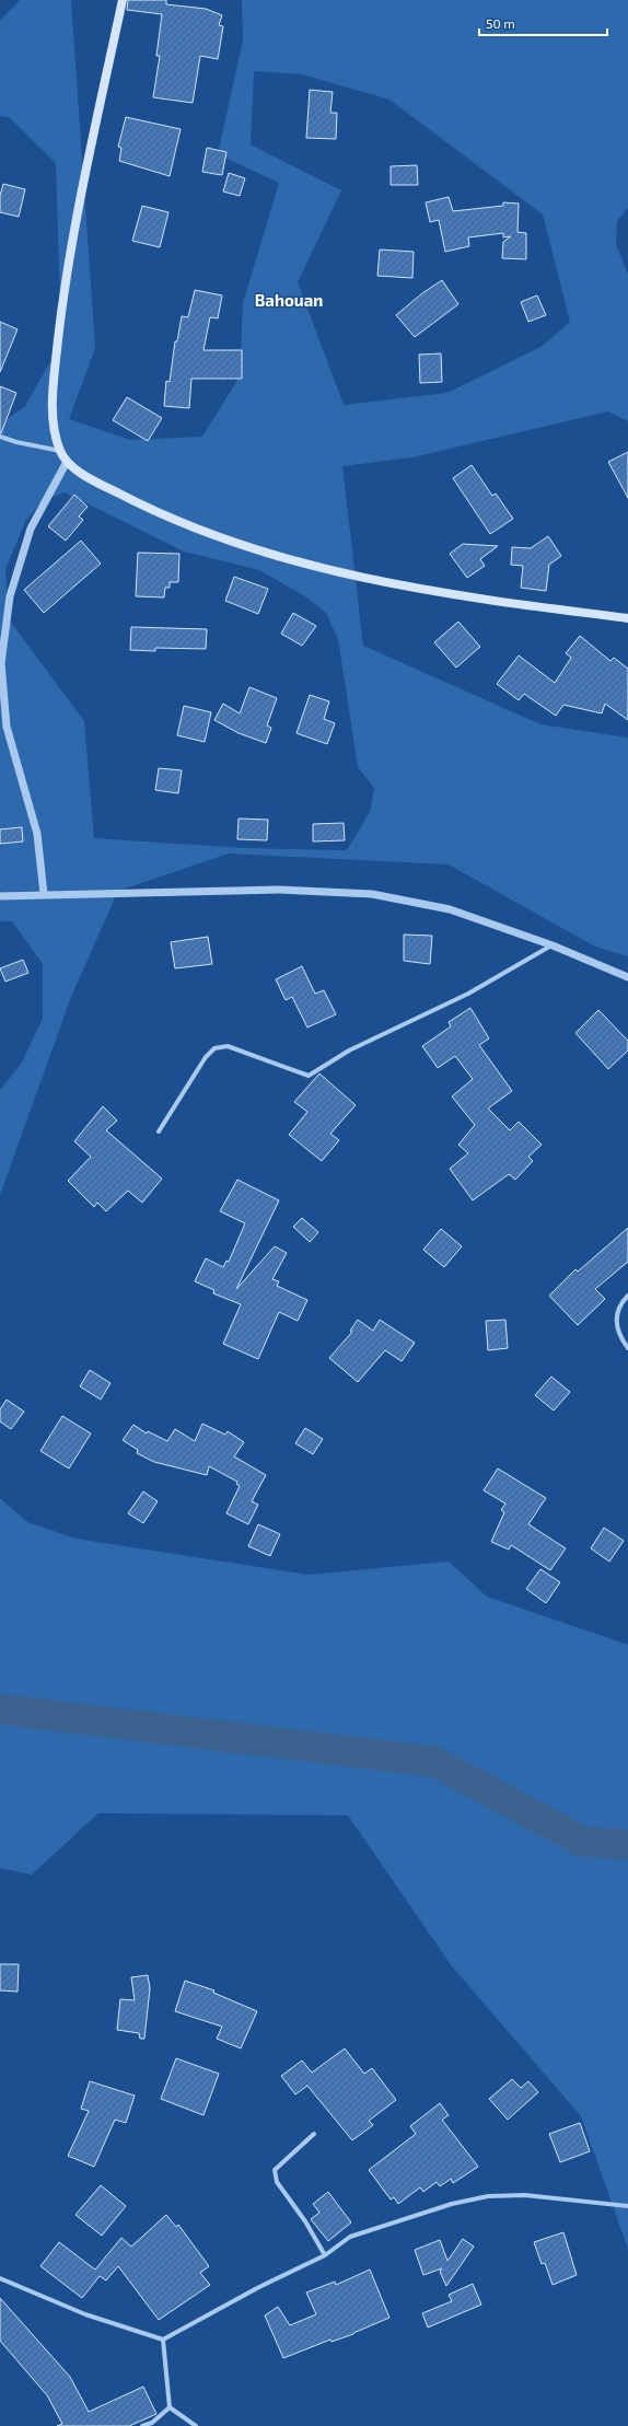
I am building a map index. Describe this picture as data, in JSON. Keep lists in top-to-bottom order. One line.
{"districts":["Bahouan"],"scale_bar":"50 m"}
